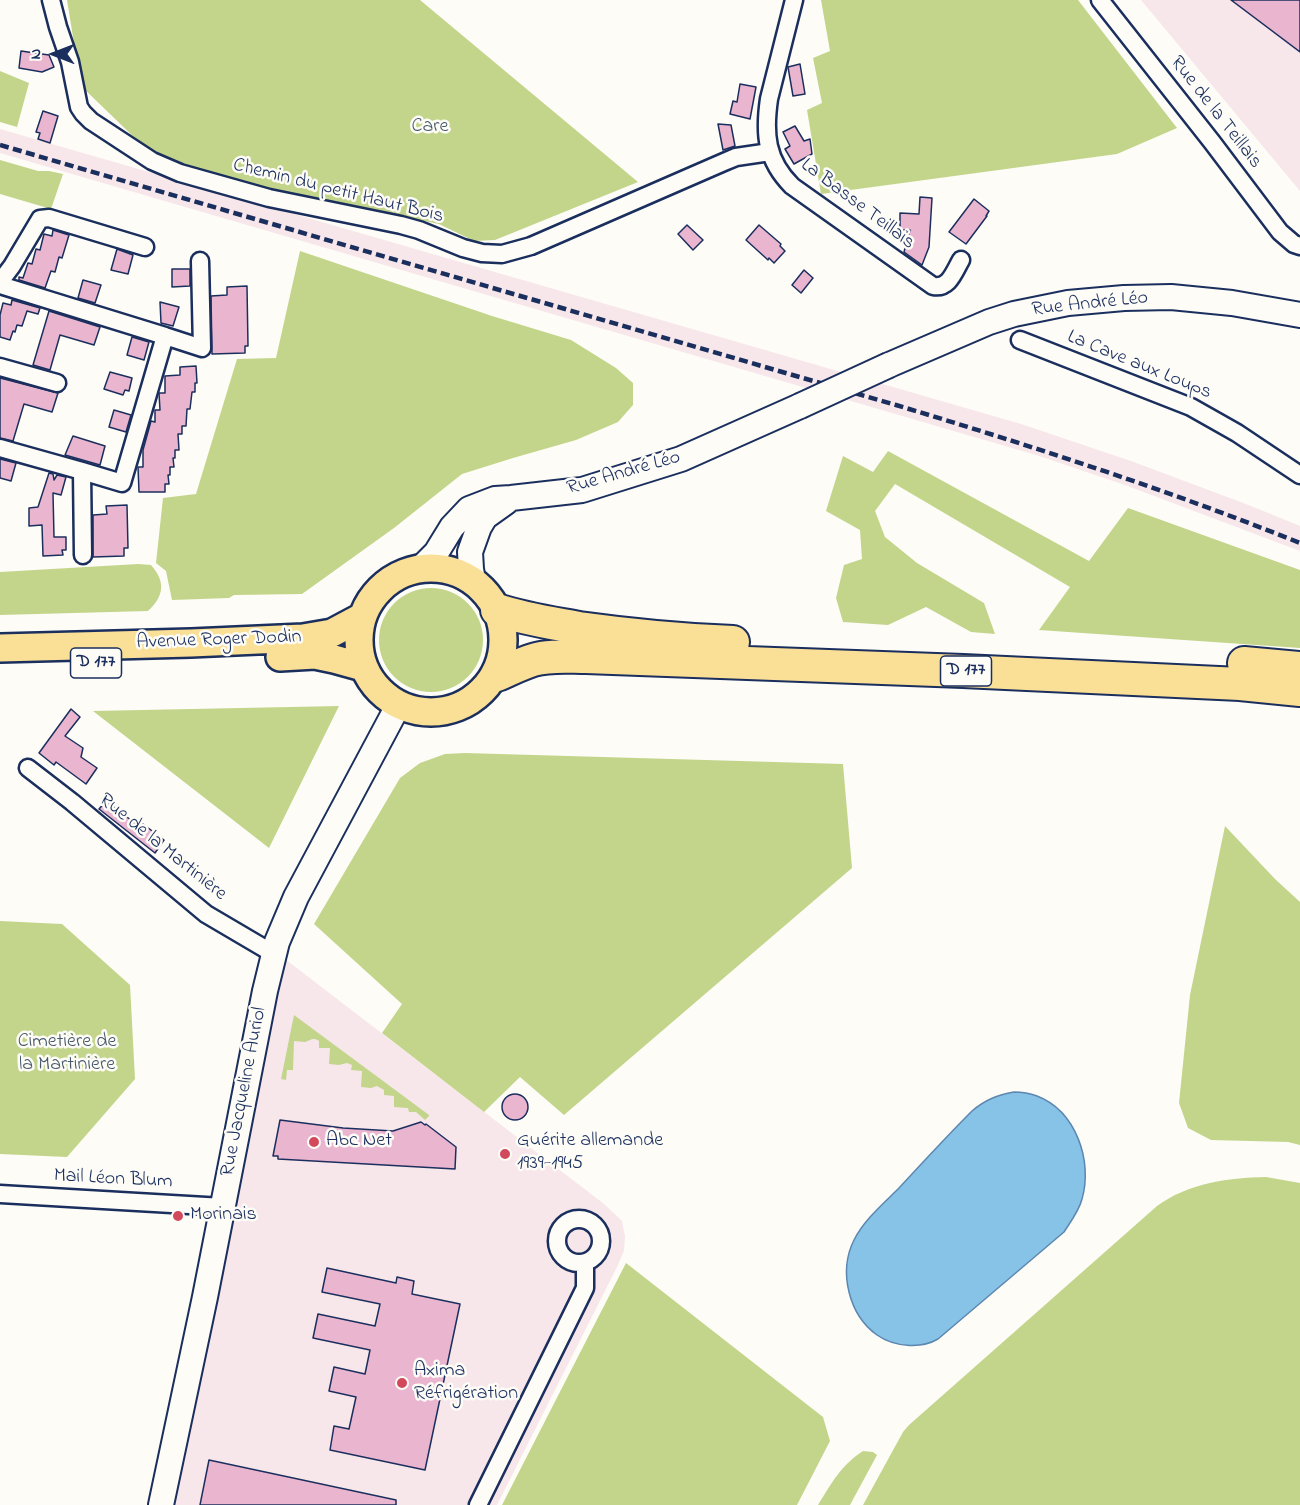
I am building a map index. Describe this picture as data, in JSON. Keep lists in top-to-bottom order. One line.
{"streets":{"highway":["D 177"],"main road":["Avenue Roger Dodin"],"street":["Rue de la Teillais","Chemin du petit Haut Bois","La Basse Teillais","Rue André Léo","La Cave aux Loups","Rue de la Martinière","Rue Jacqueline Auriol","Mail Léon Blum"]},"crossings":[["Chemin du petit Haut Bois","La Basse Teillais"],["Rue André Léo","Avenue Roger Dodin"],["Rue André Léo","D 177"],["Rue André Léo","Rue Jacqueline Auriol"],["Avenue Roger Dodin","D 177"],["Avenue Roger Dodin","Rue Jacqueline Auriol"],["D 177","Rue Jacqueline Auriol"],["Rue de la Martinière","Rue Jacqueline Auriol"],["Rue Jacqueline Auriol","Mail Léon Blum"]],"parks":["Care","Cimetière de la Martinière"],"places":["Abc Net","Guérite allemande 1939-1945","Morinais","Axima Réfrigération"],"north":"left"}
